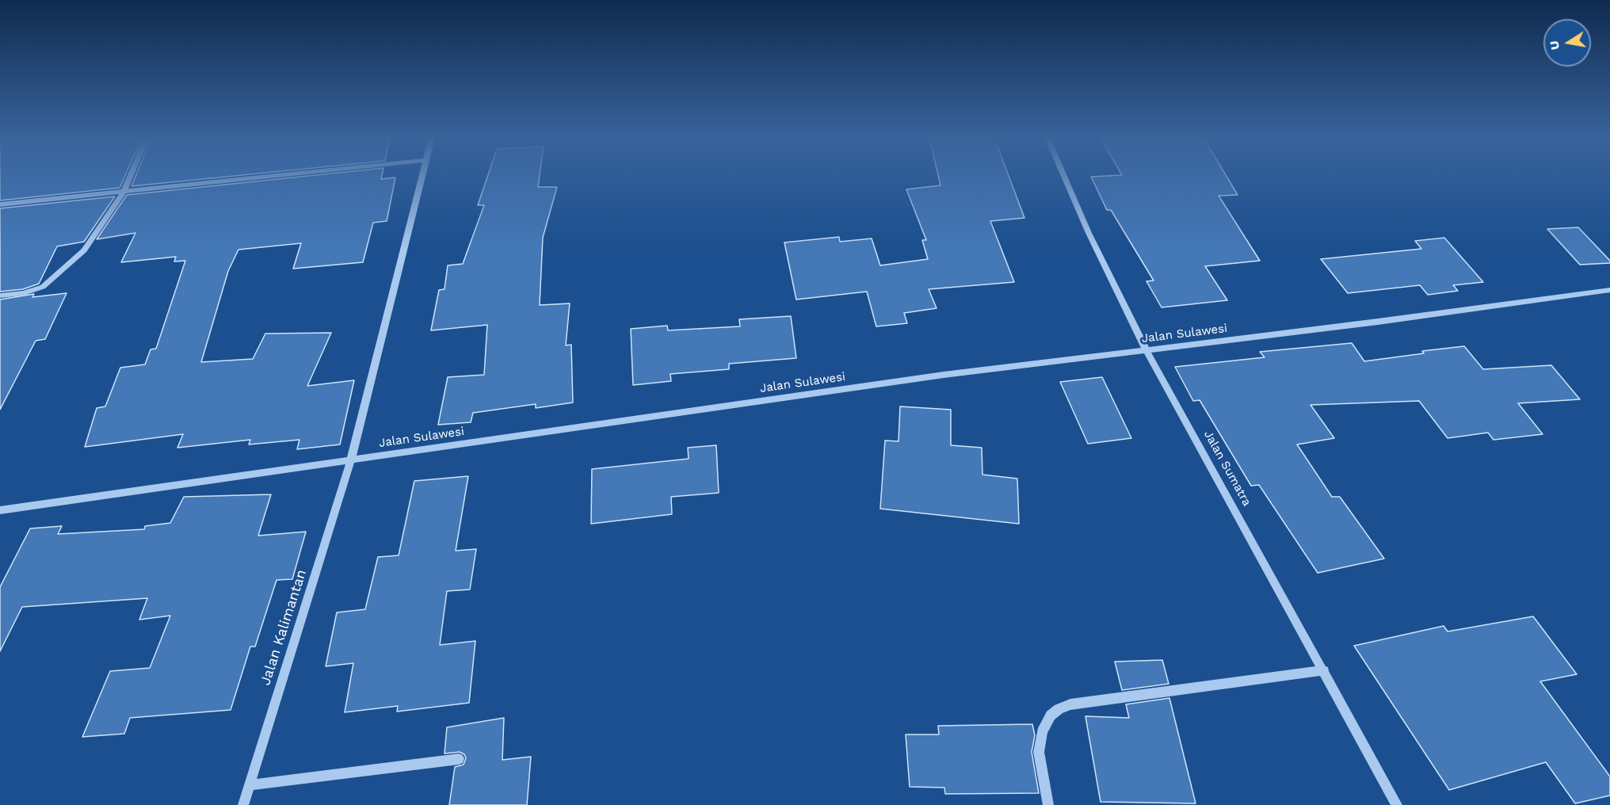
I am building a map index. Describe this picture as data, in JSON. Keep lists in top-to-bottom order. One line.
{"streets":{"street":["Jalan Sulawesi","Jalan Sumatra","Jalan Kalimantan"]},"crossings":[["Jalan Sulawesi","Jalan Sumatra"],["Jalan Sulawesi","Jalan Kalimantan"]],"north":"left"}
